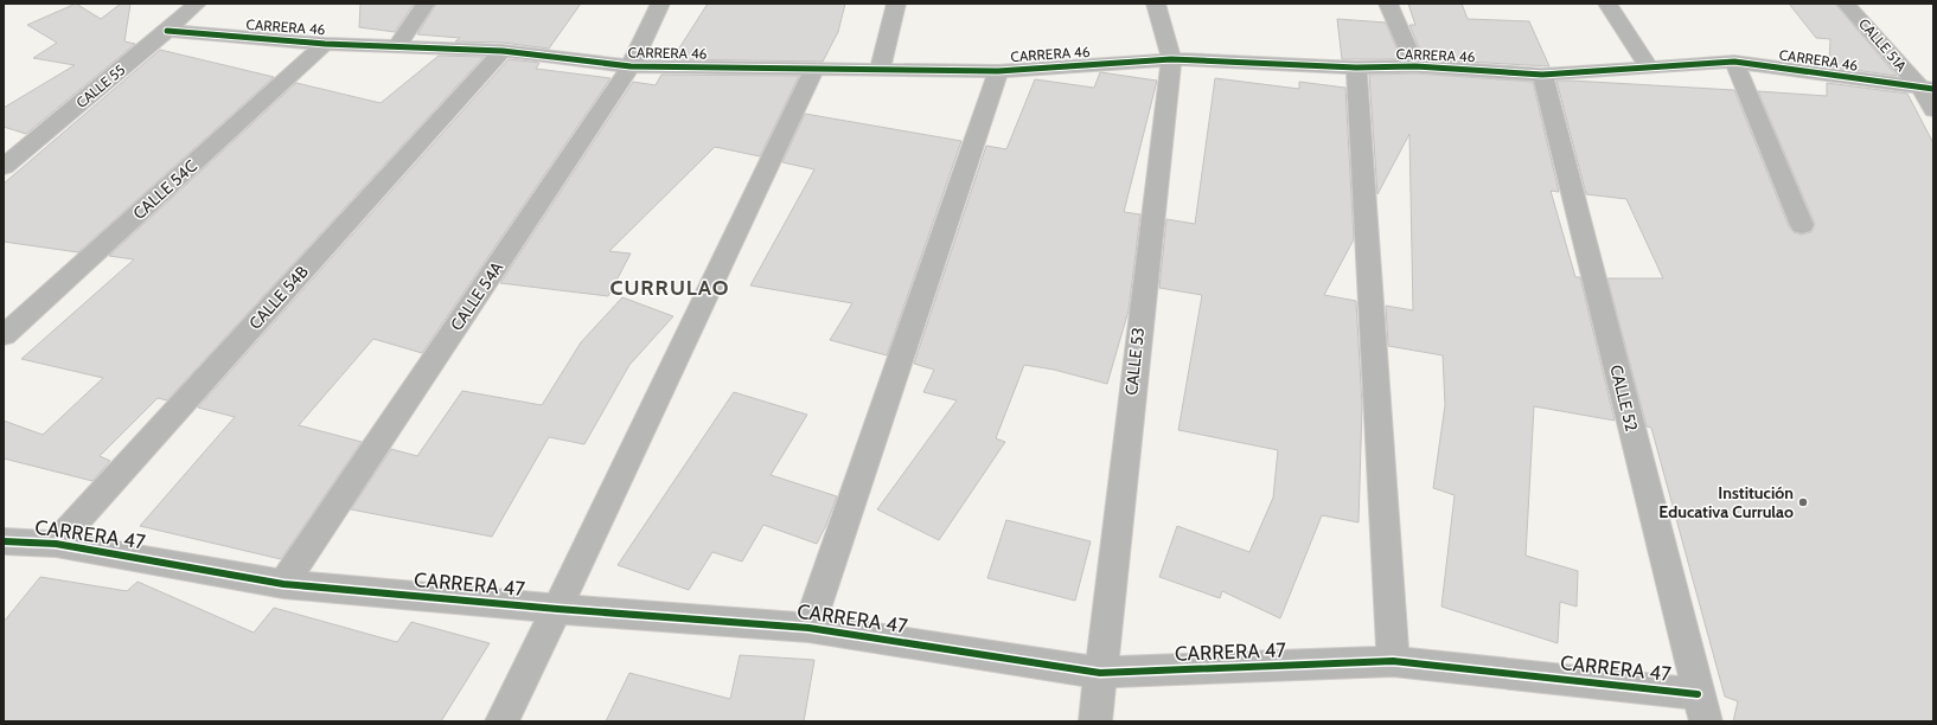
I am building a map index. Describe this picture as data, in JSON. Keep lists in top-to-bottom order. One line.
{"streets":{"street":["CARRERA 46","CALLE 51A","CALLE 55","CALLE 54C","CALLE 54A","CALLE 54B","CALLE 53","CALLE 52","CARRERA 47"]},"crossings":[["CARRERA 46","CALLE 51A"],["CARRERA 46","CALLE 55"],["CARRERA 46","CALLE 54C"],["CARRERA 46","CALLE 54A"],["CARRERA 46","CALLE 54B"],["CARRERA 46","CALLE 53"],["CARRERA 46","CALLE 52"],["CALLE 54A","CARRERA 47"],["CALLE 54B","CARRERA 47"],["CALLE 53","CARRERA 47"],["CALLE 52","CARRERA 47"]],"districts":["CURRULAO"],"places":["Institución Educativa Currulao"]}
